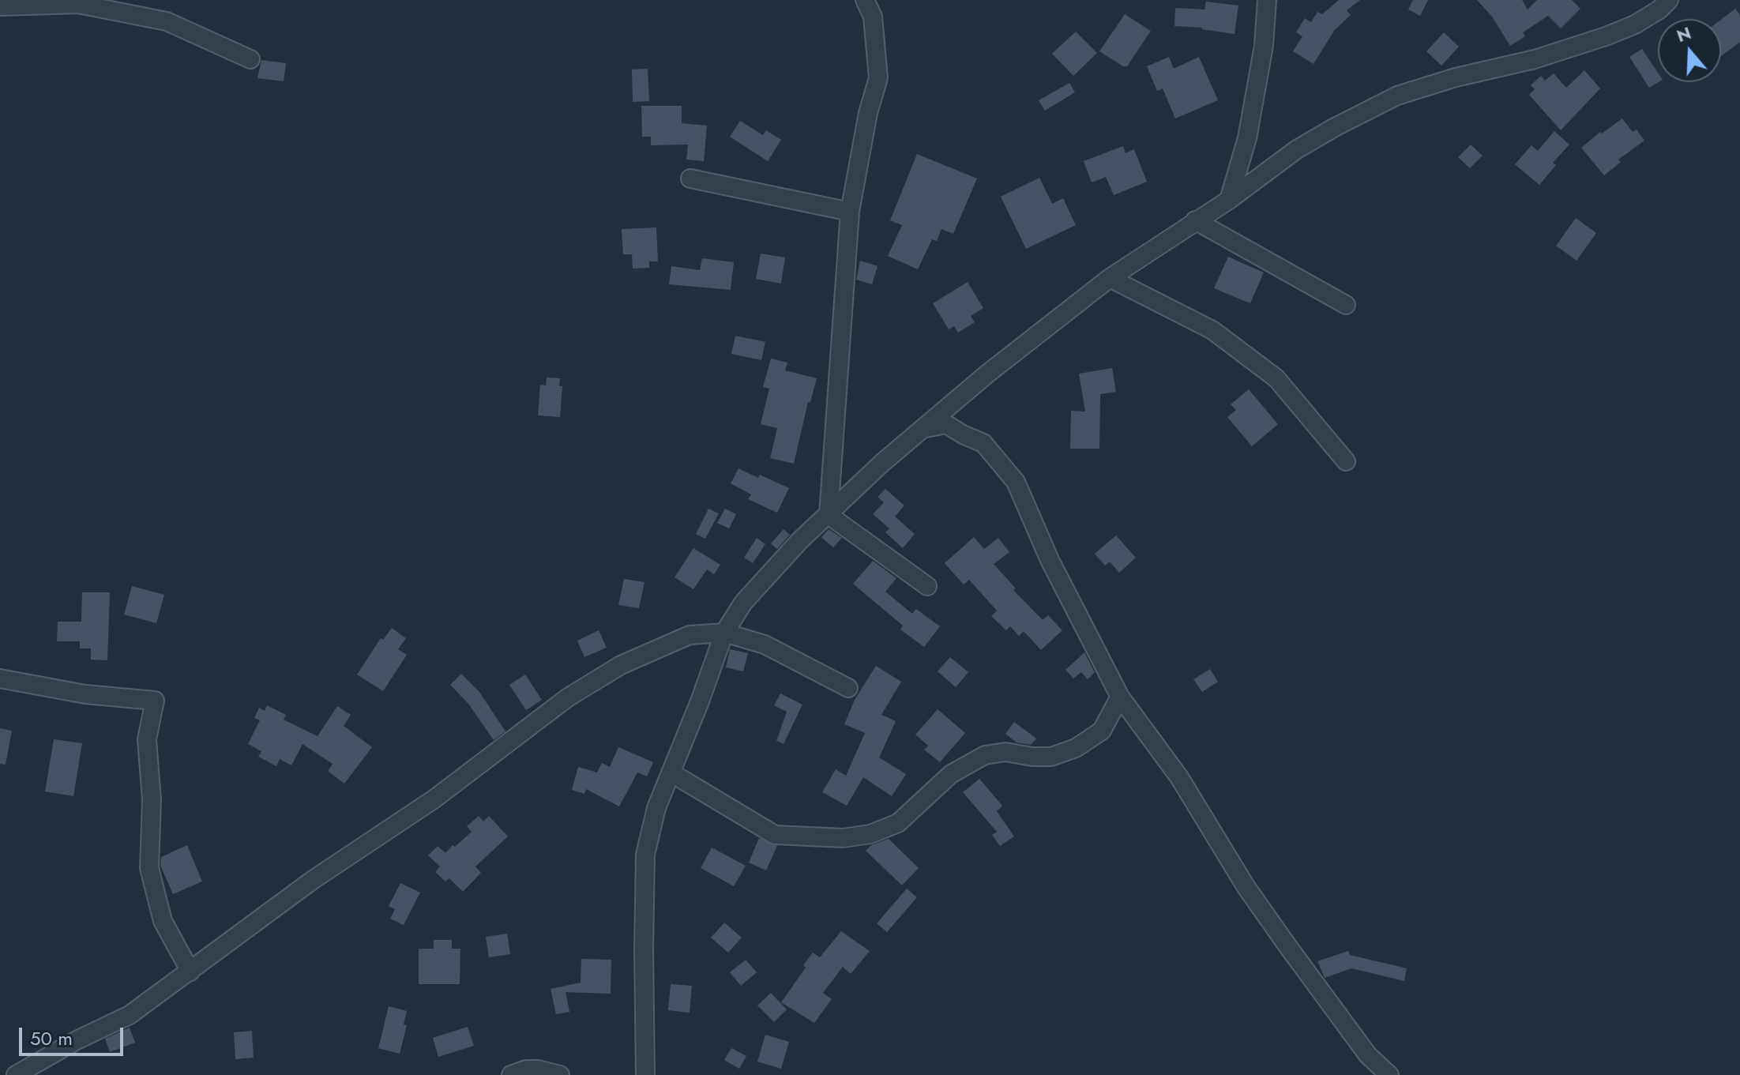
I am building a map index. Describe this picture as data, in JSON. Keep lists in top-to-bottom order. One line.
{"scale_bar":"50 m","north":"top"}
